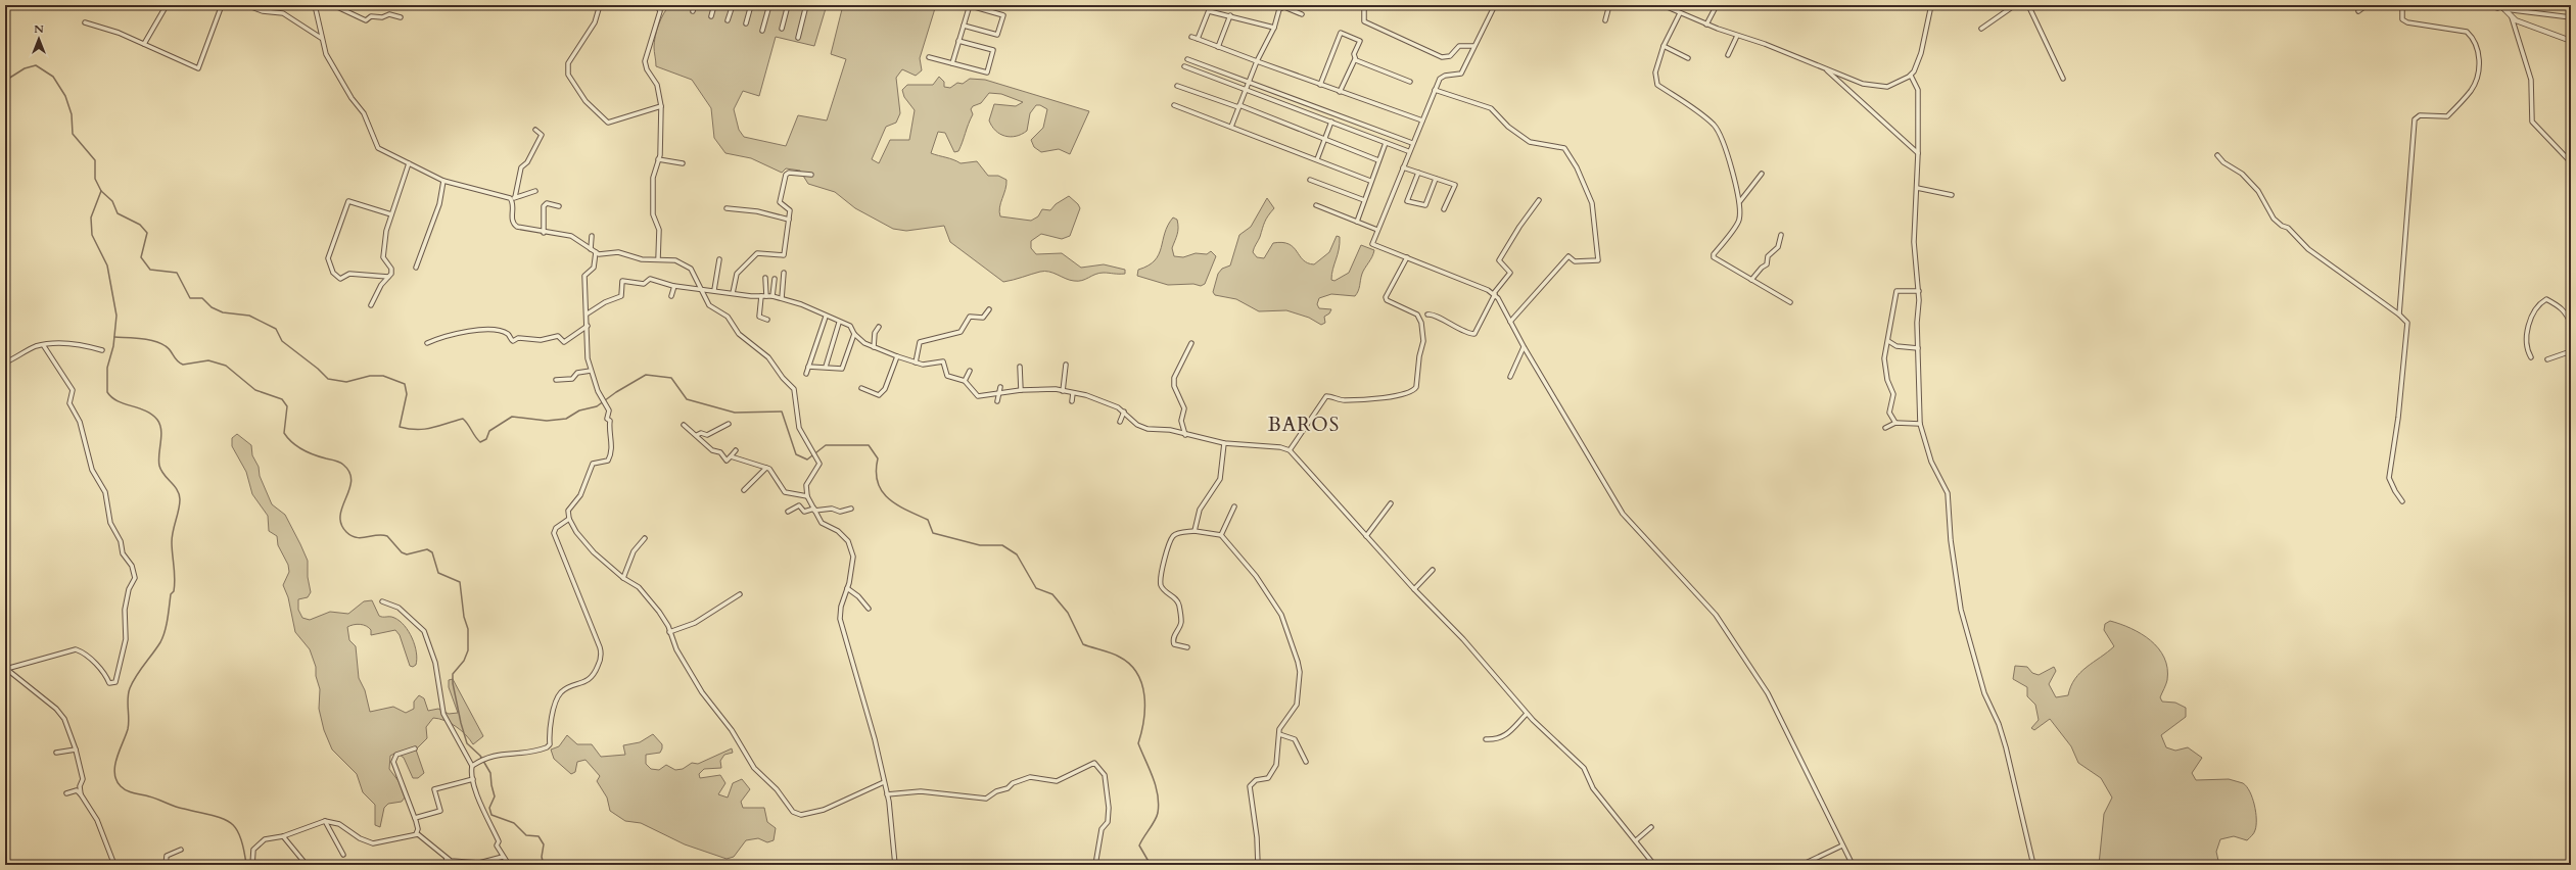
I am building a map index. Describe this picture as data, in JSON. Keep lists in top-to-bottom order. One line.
{"districts":["BAROS"],"north":"top"}
